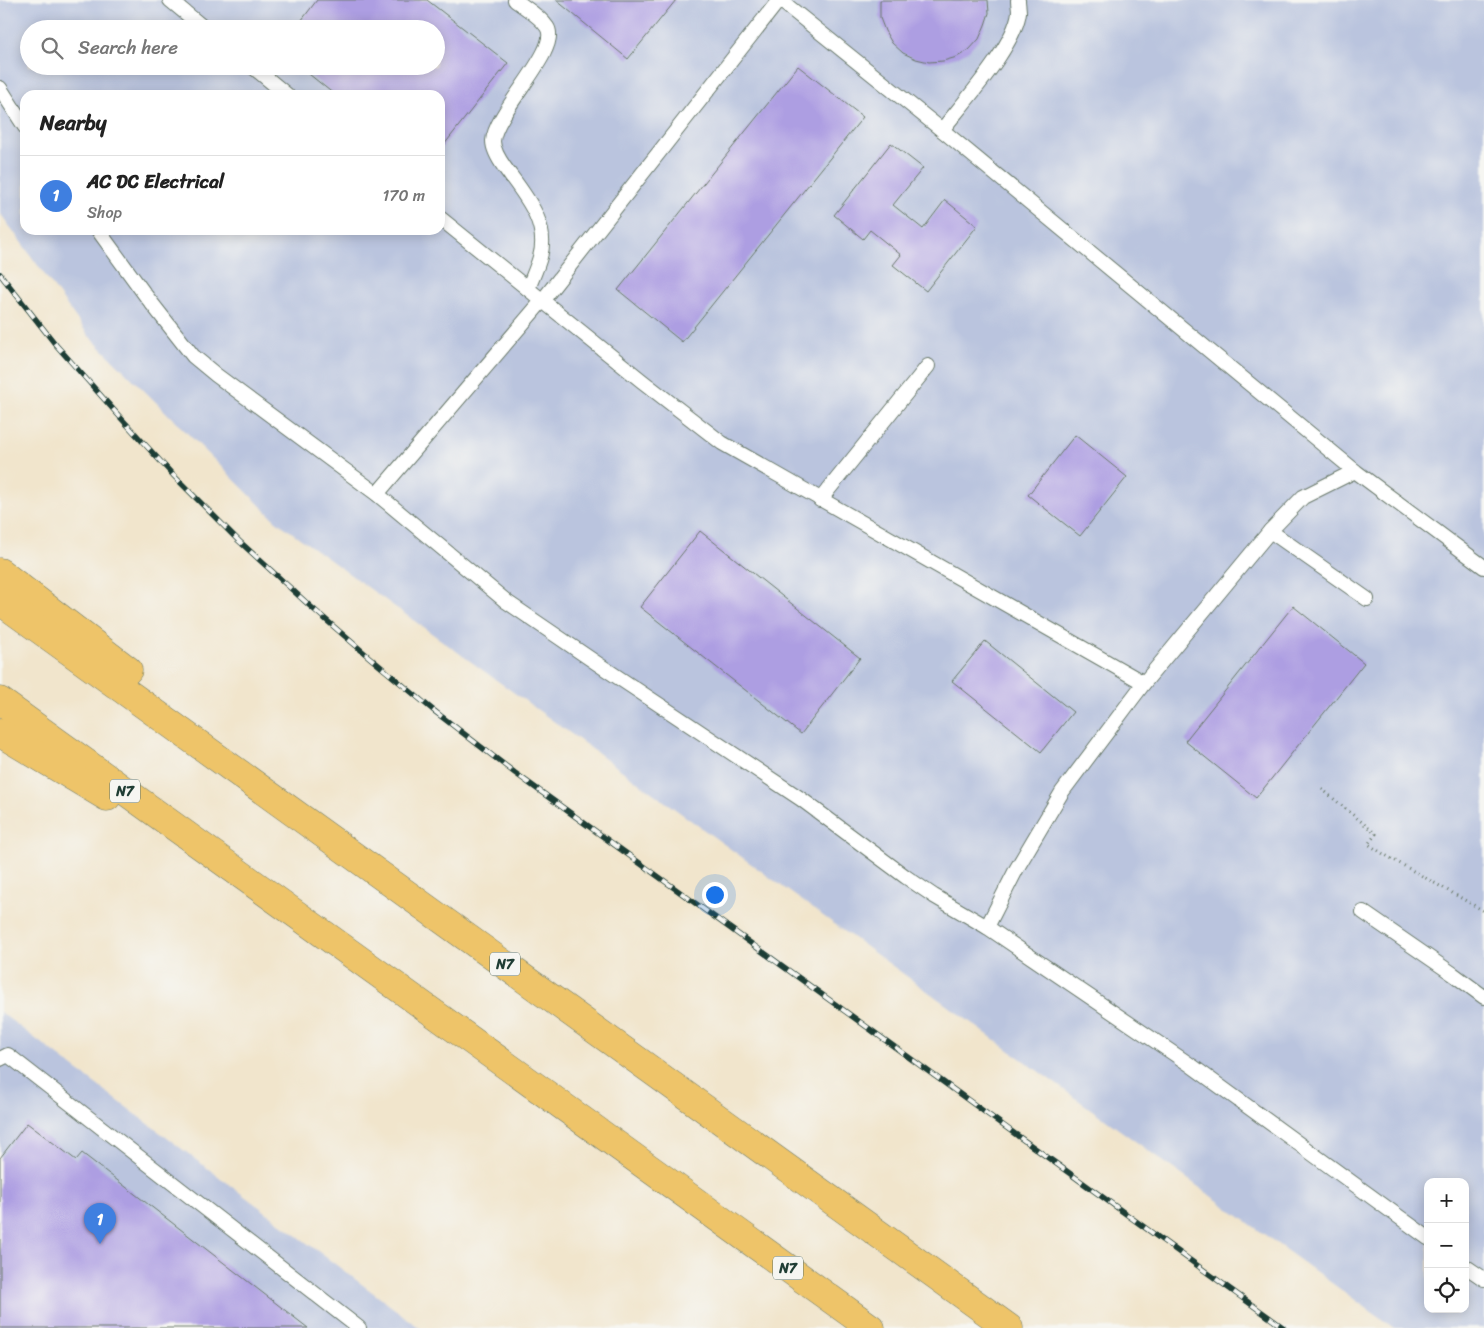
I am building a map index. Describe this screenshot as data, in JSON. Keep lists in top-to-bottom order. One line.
{"streets":{"highway":["N7"]},"page":{"search":"Search here","heading":"Nearby","list":[{"mark":"1","name":"AC DC Electrical","note":"Shop","value":"170 m"}],"map_buttons":["+","−"],"pins":"1"}}
